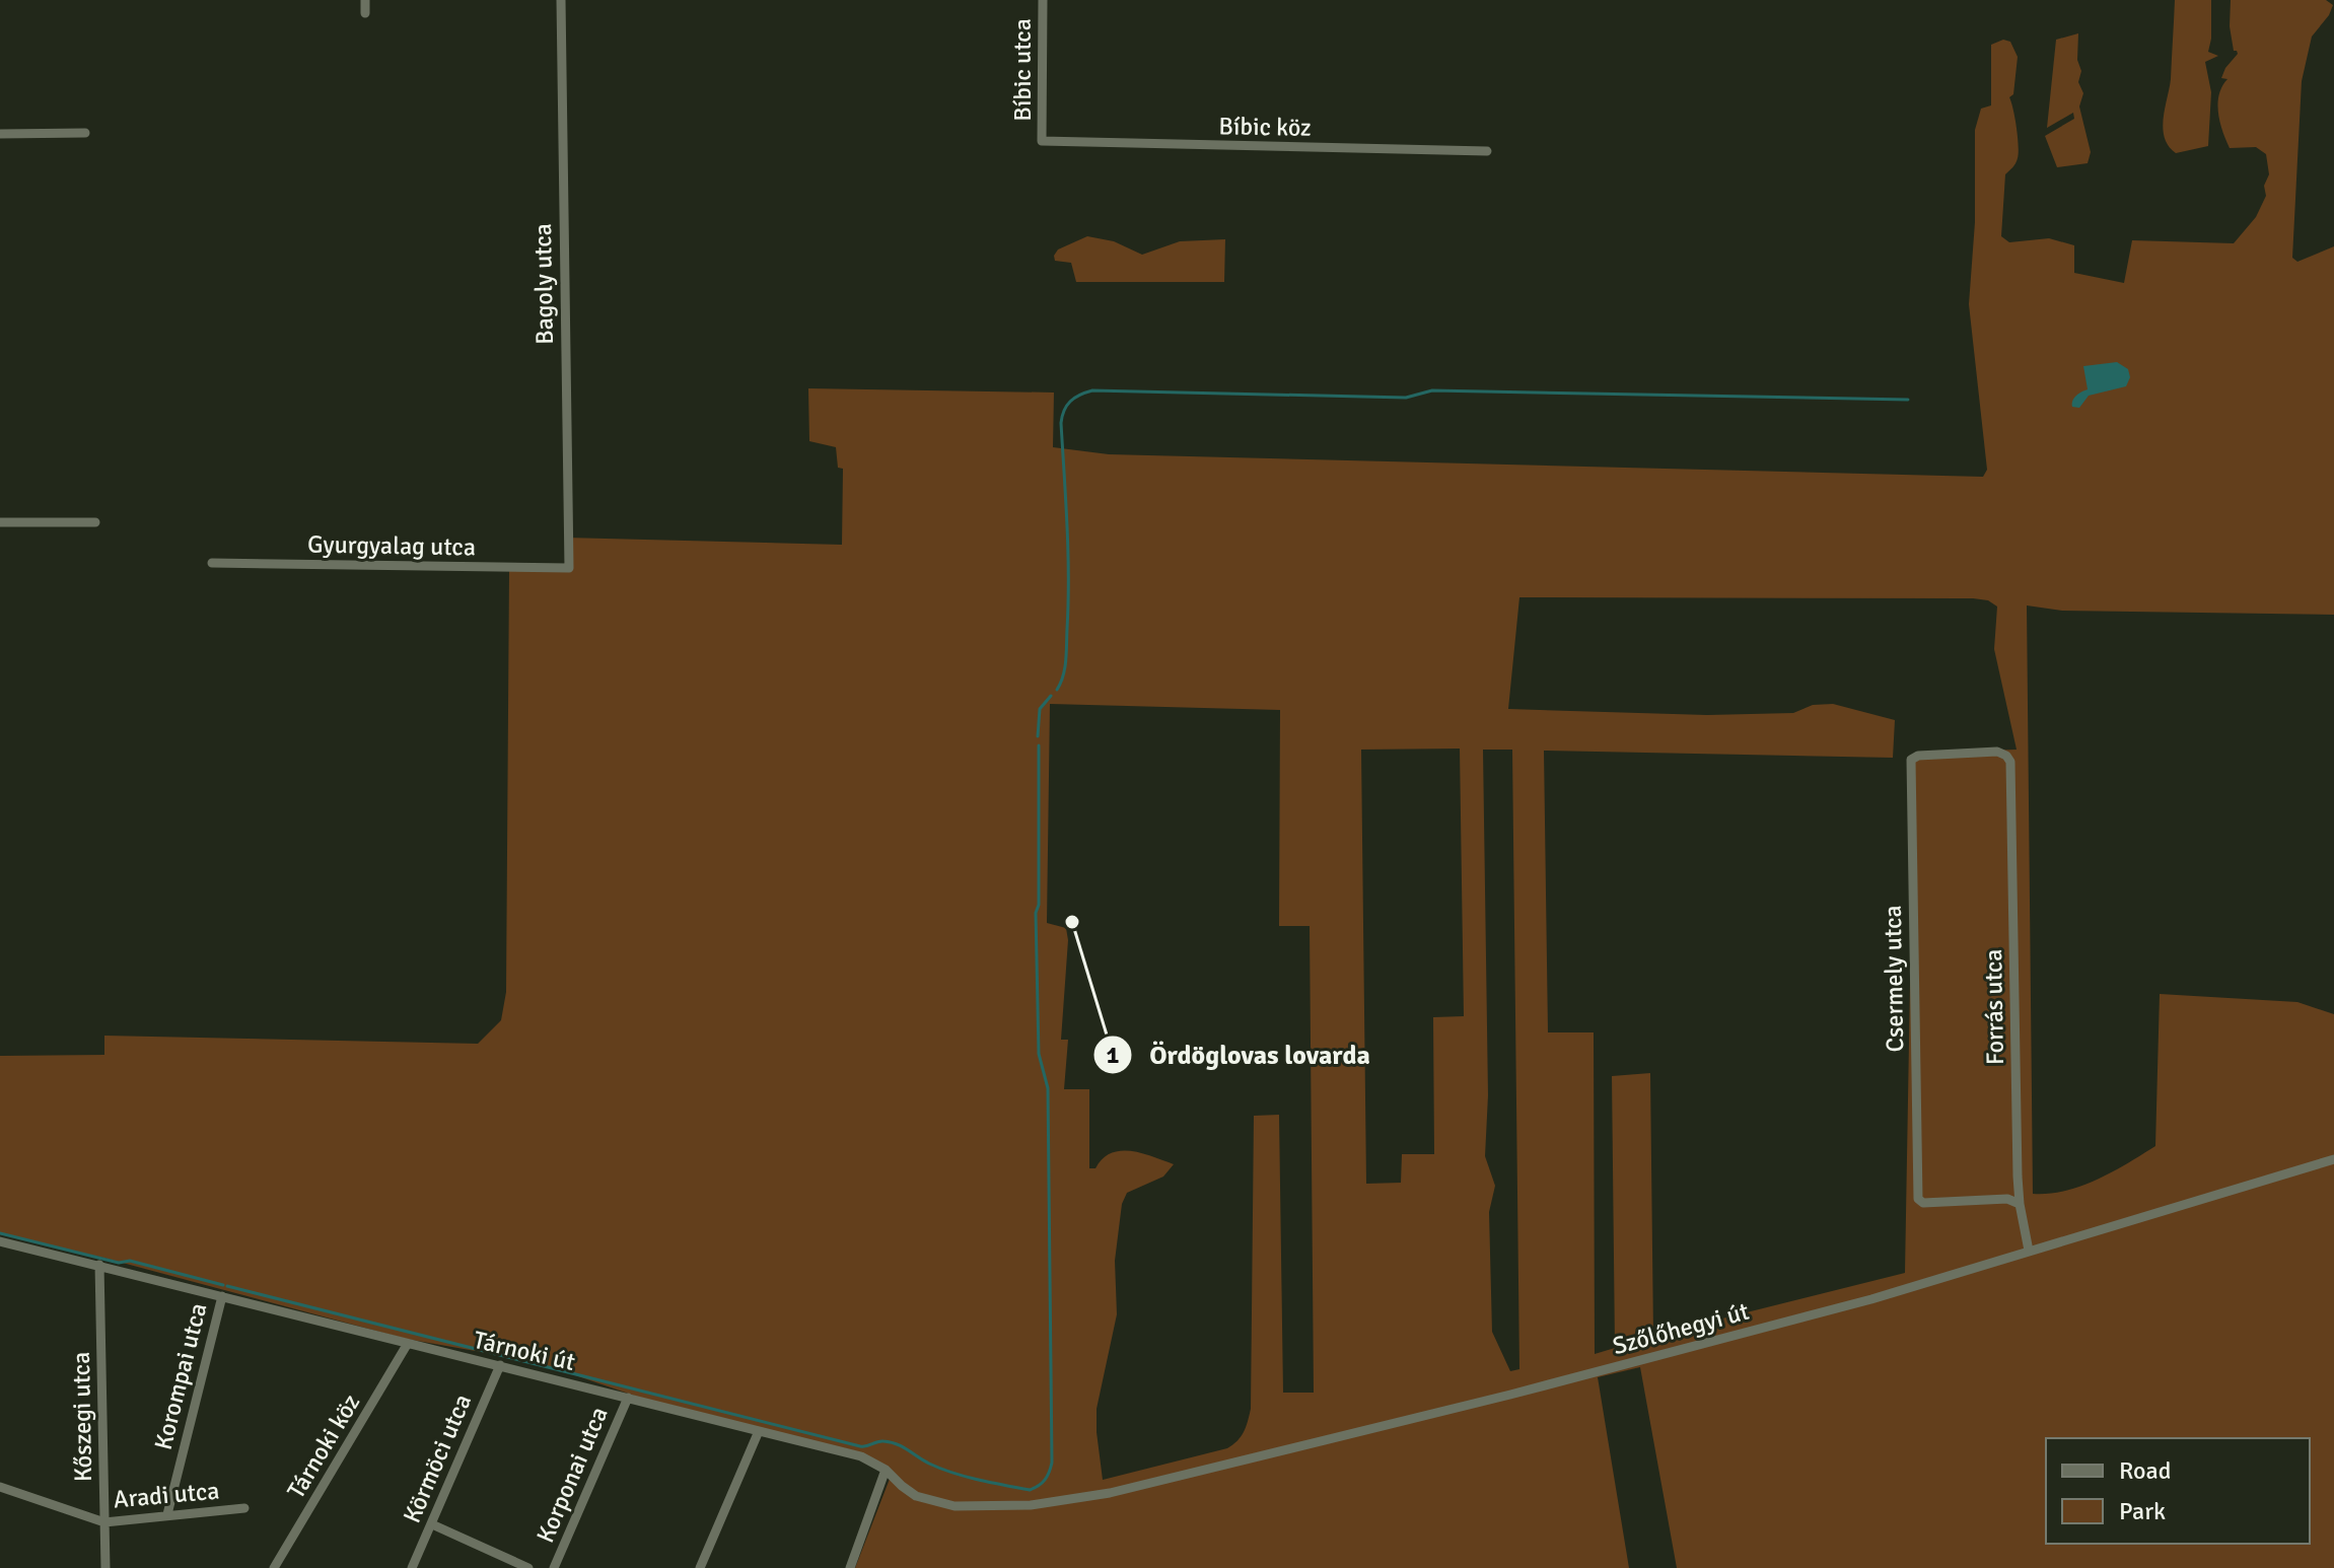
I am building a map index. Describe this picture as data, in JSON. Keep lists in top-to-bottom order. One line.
{"streets":{"street":["Bíbic utca","Bíbic köz","Bagoly utca","Gyurgyalag utca","Csermely utca","Forrás utca","Szőlőhegyi út","Tárnoki út","Korompai utca","Kőszegi utca","Tárnoki köz","Körmöci utca","Korponai utca","Aradi utca"]},"crossings":[["Bíbic utca","Bíbic köz"],["Bagoly utca","Gyurgyalag utca"],["Csermely utca","Forrás utca"],["Forrás utca","Szőlőhegyi út"],["Szőlőhegyi út","Tárnoki út"],["Tárnoki út","Korompai utca"],["Tárnoki út","Kőszegi utca"],["Tárnoki út","Tárnoki köz"],["Tárnoki út","Körmöci utca"],["Tárnoki út","Korponai utca"],["Korompai utca","Aradi utca"],["Kőszegi utca","Aradi utca"]],"places":["Ördöglovas lovarda"],"legend":["Road","Park"]}
